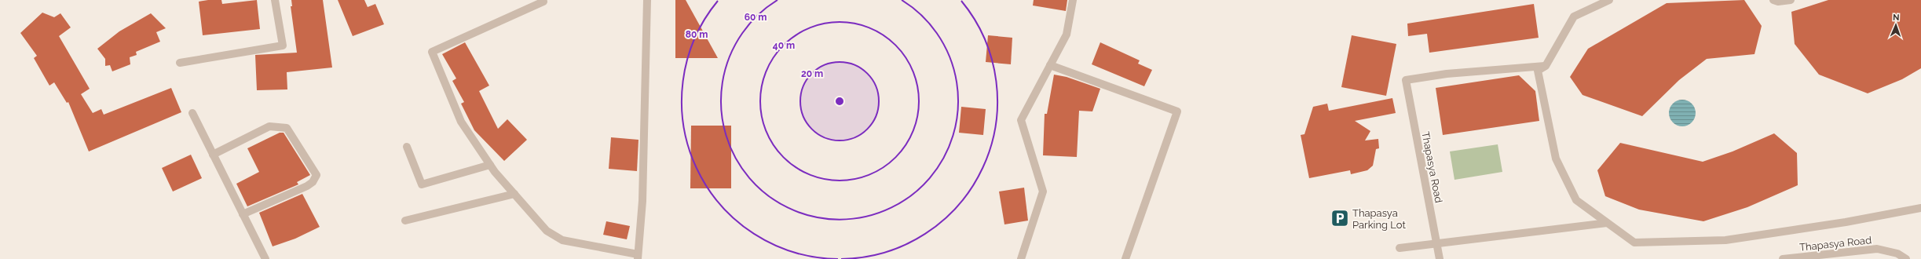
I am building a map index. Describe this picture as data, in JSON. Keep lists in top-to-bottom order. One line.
{"streets":{"street":["Thapasya Road"]},"places":{"parking":["Thapasya Parking Lot"]},"north":"top","rings":["60 m","80 m","40 m","20 m"]}
